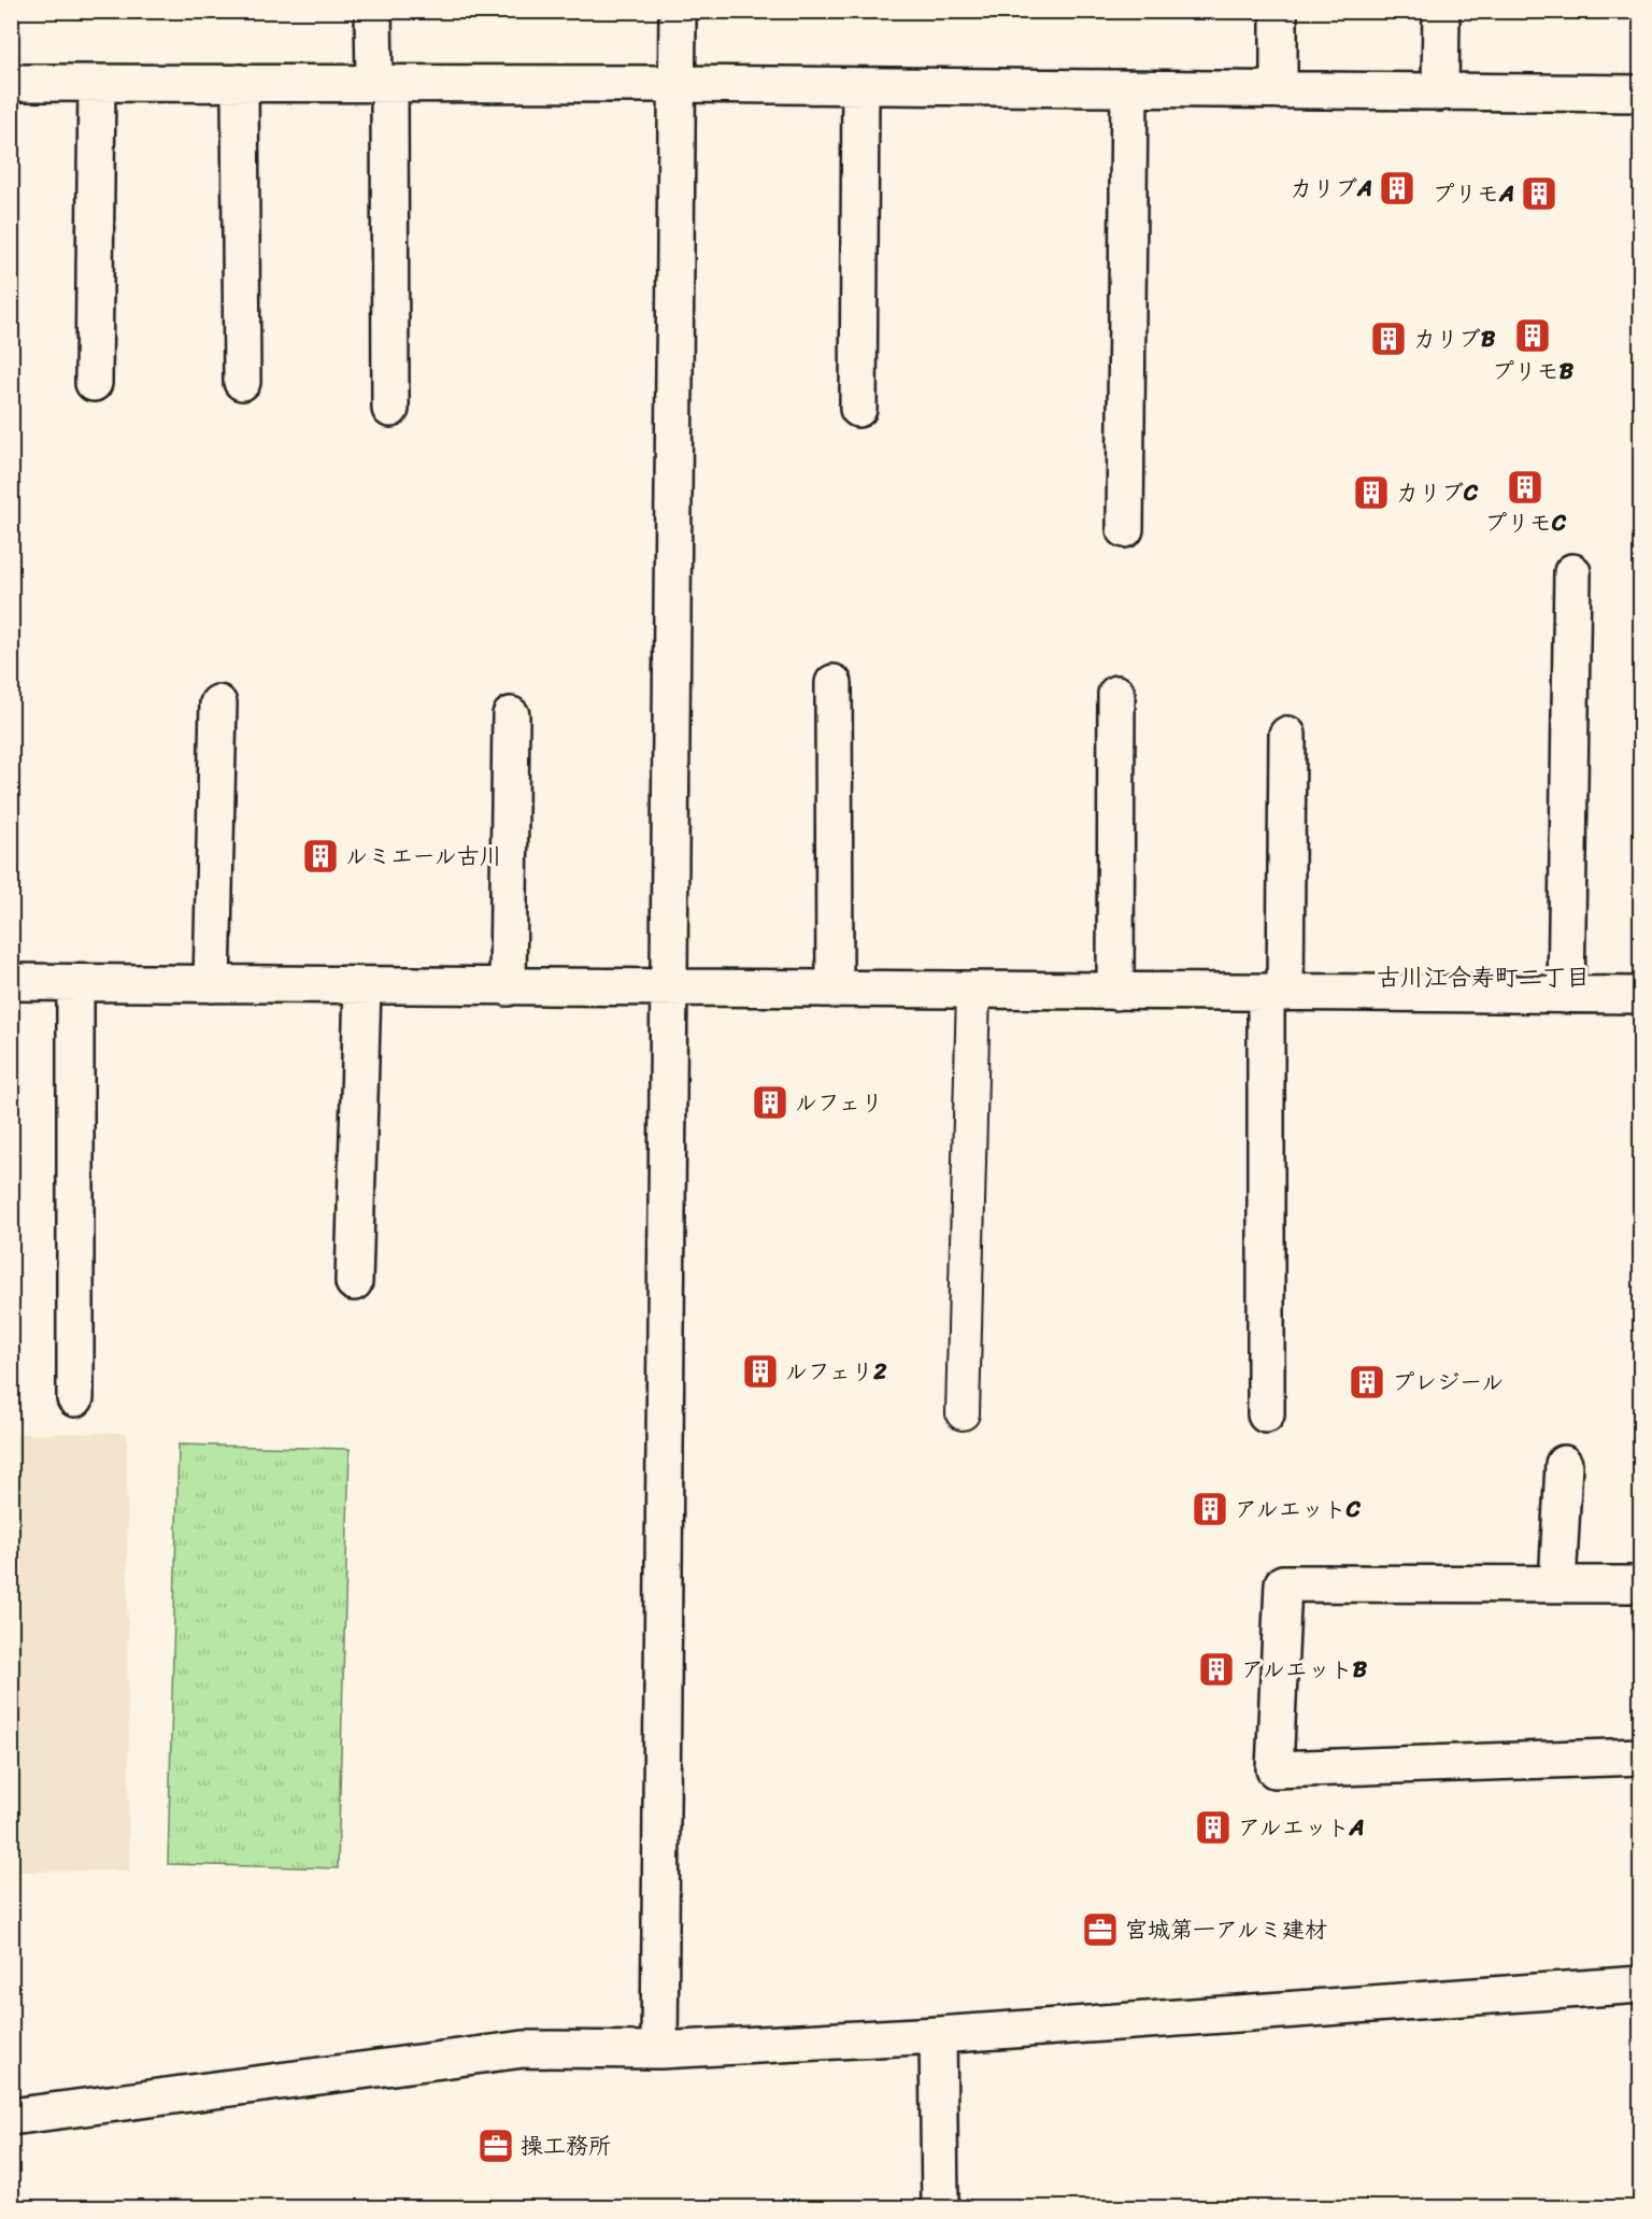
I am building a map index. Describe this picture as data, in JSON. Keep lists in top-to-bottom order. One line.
{"districts":["古川江合寿町二丁目"],"places":{"building":["カリブA","プリモA","プリモB","カリブB","プリモC","カリブC","ルミエール古川","ルフェリ","ルフェリ2","プレジール","アルエットC","アルエットB","アルエットA"],"office":["宮城第一アルミ建材","操工務所"]}}
